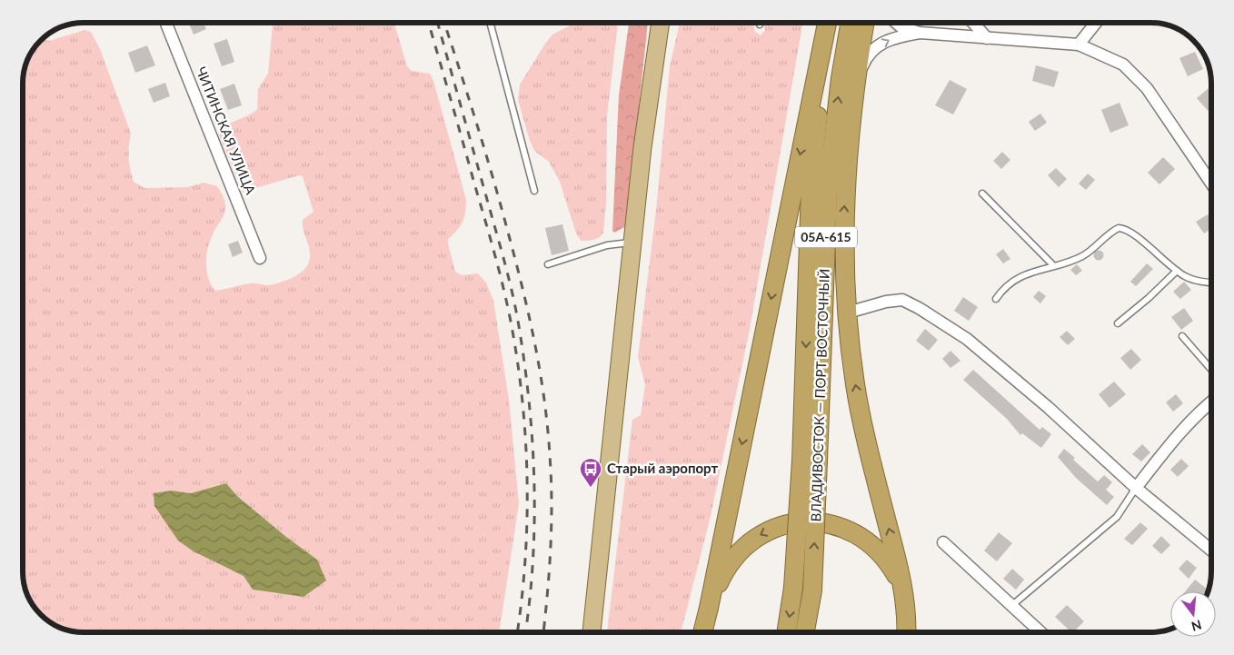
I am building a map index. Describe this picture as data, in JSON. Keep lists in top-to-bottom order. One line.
{"streets":{"highway":["05А-615","ВЛАДИВОСТОК — ПОРТ ВОСТОЧНЫЙ"],"street":["ЧИТИНСКАЯ УЛИЦА"]},"places":{"bus stop":["Старый аэропорт"]},"north":"bottom"}
